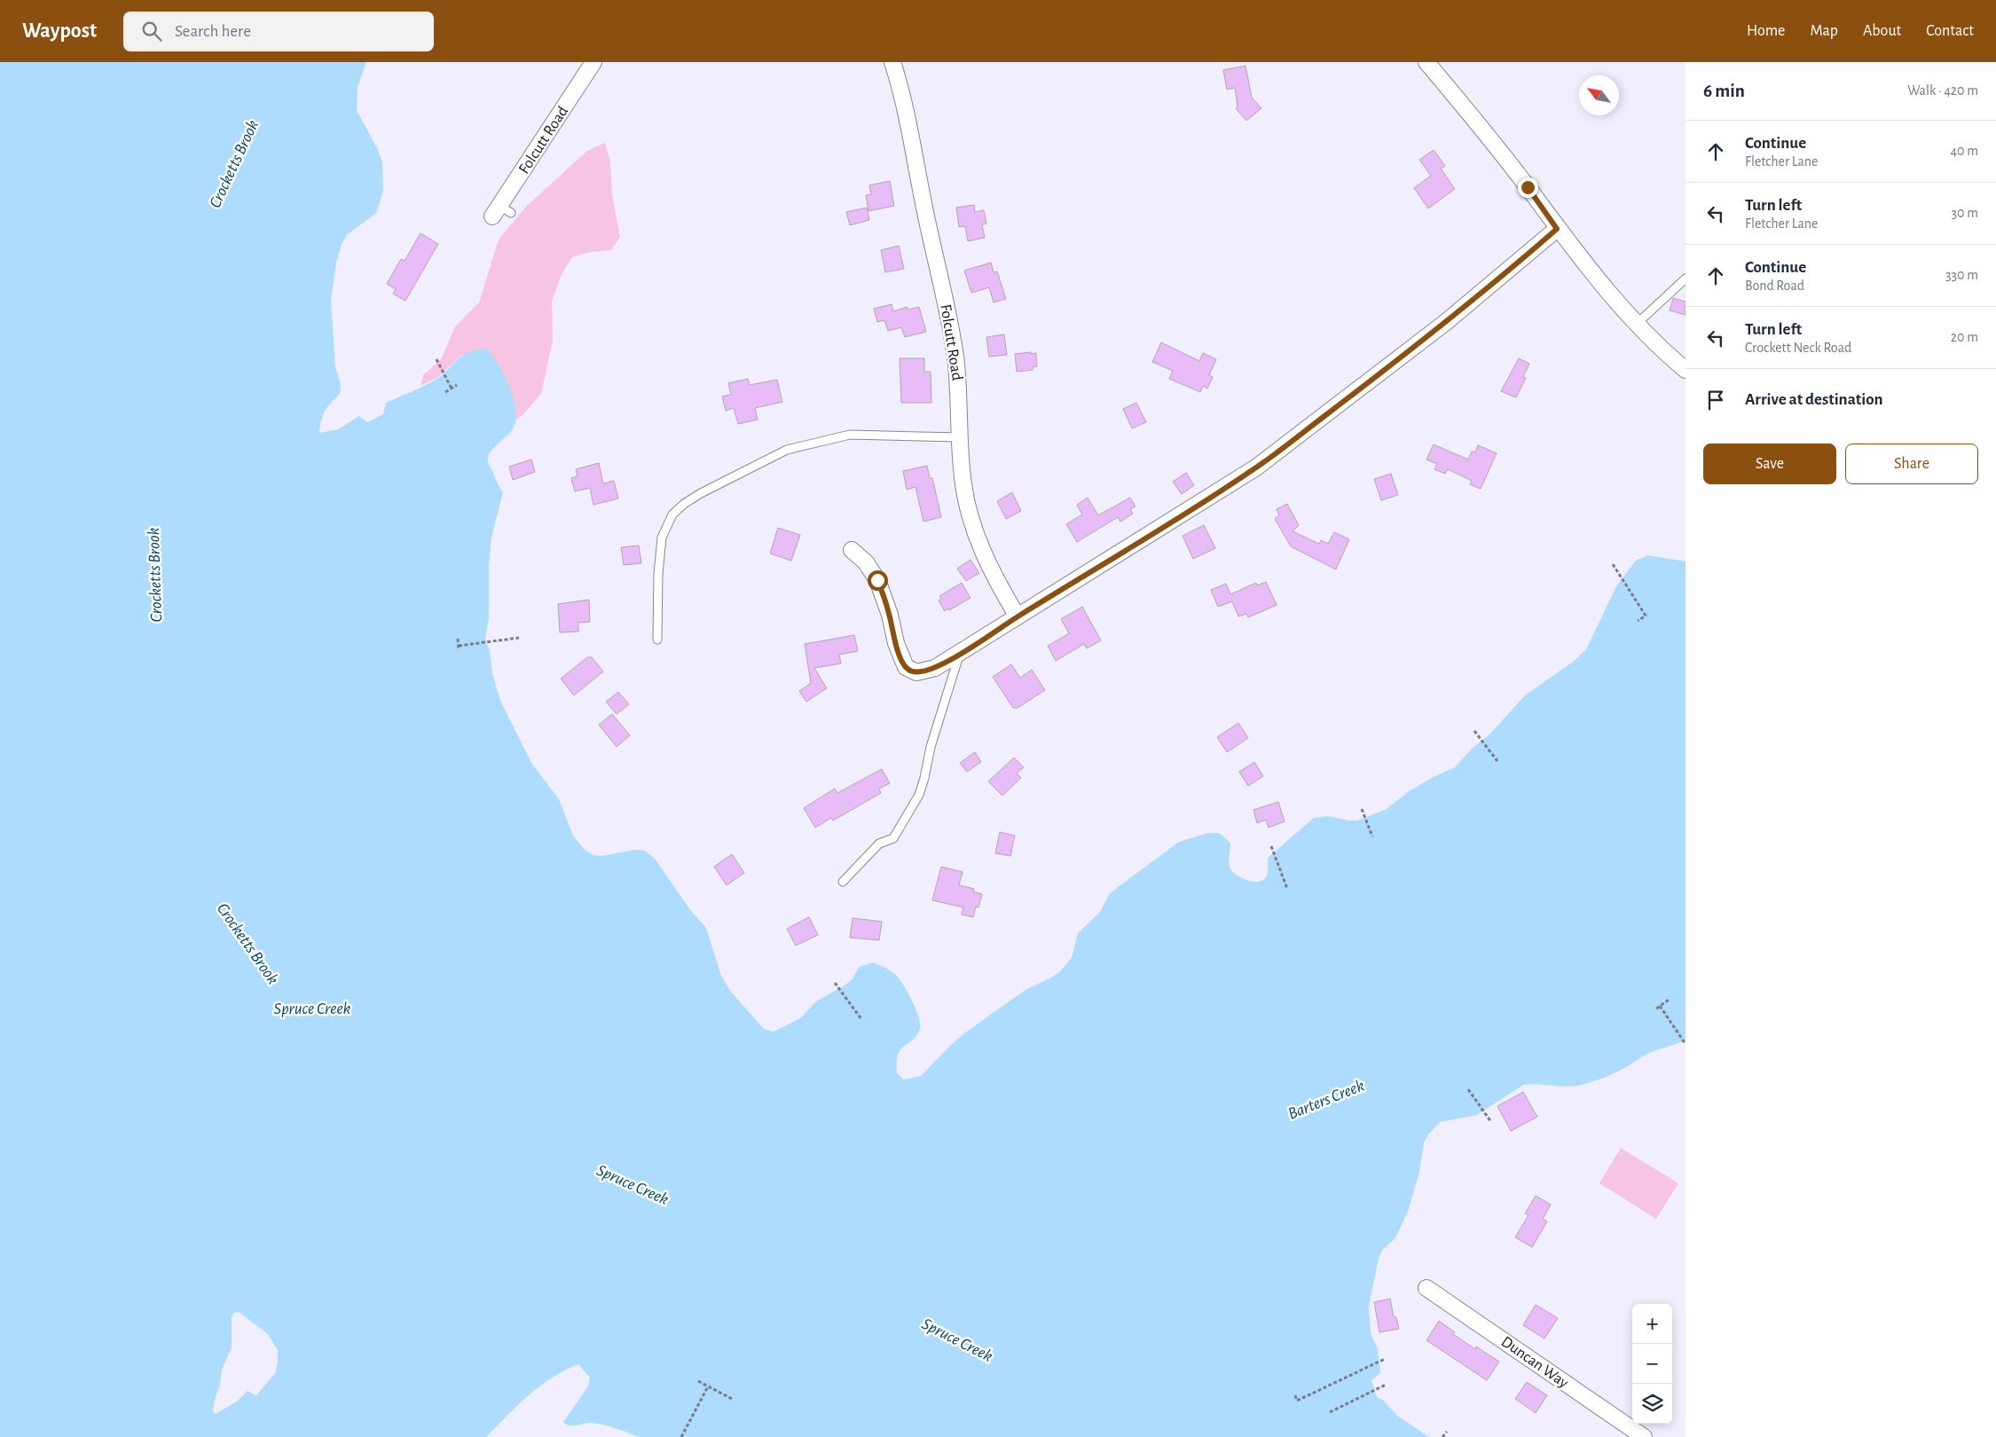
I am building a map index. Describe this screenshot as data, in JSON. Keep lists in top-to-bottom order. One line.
{"streets":{"street":["Folcutt Road","Duncan Way"]},"water":["Crocketts Brook","Spruce Creek","Barters Creek"],"north":"top left","page":{"header":"Waypost","search":"Search here","nav":["Home","Map","About","Contact"],"heading":["6 min","Walk · 420 m"],"list":[["Continue","Fletcher Lane","40 m"],["Turn left","Fletcher Lane","30 m"],["Continue","Bond Road","330 m"],["Turn left","Crockett Neck Road","20 m"],"Arrive at destination"],"buttons":["Save","Share"],"map_buttons":["+","−"]}}
